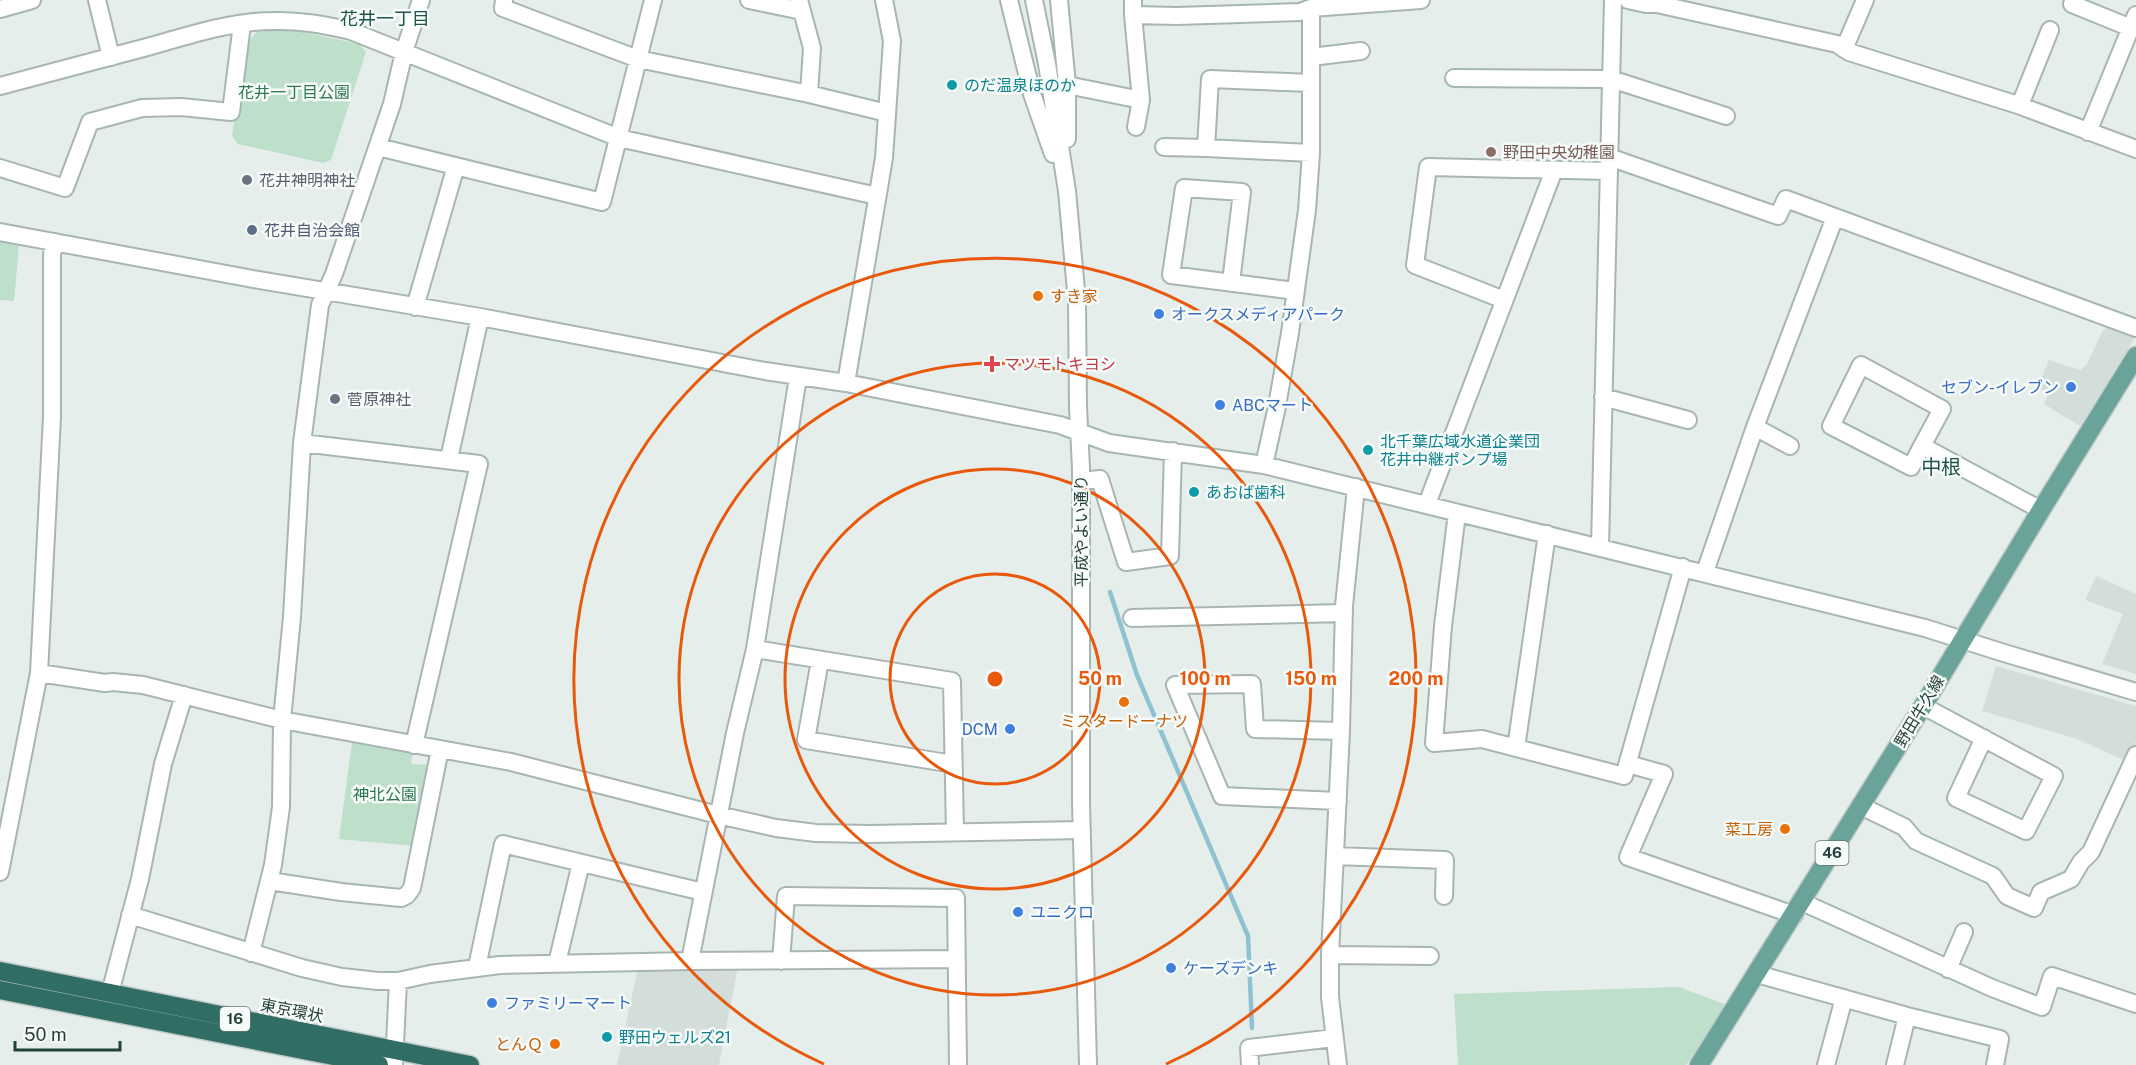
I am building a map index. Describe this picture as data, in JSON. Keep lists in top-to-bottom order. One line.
{"streets":{"highway":["東京環状","16"],"main road":["野田牛久線","46"],"street":["平成やよい通り"]},"districts":["花井一丁目","中根"],"parks":["花井一丁目公園","神北公園"],"places":{"other":["のだ温泉ほのか","野田中央幼稚園","花井神明神社","花井自治会館","すき家","オークスメディアパーク","セブン-イレブン","菅原神社","ABCマート","北千葉広域水道企業団 花井中継ポンプ場","あおば歯科","ミスタードーナツ","DCM","菜工房","ユニクロ","ケーズデンキ","ファミリーマート","野田ウェルズ21","とんＱ"],"health":["マツモトキヨシ"]},"scale_bar":"50 m","rings":["50 m","100 m","150 m","200 m"]}
